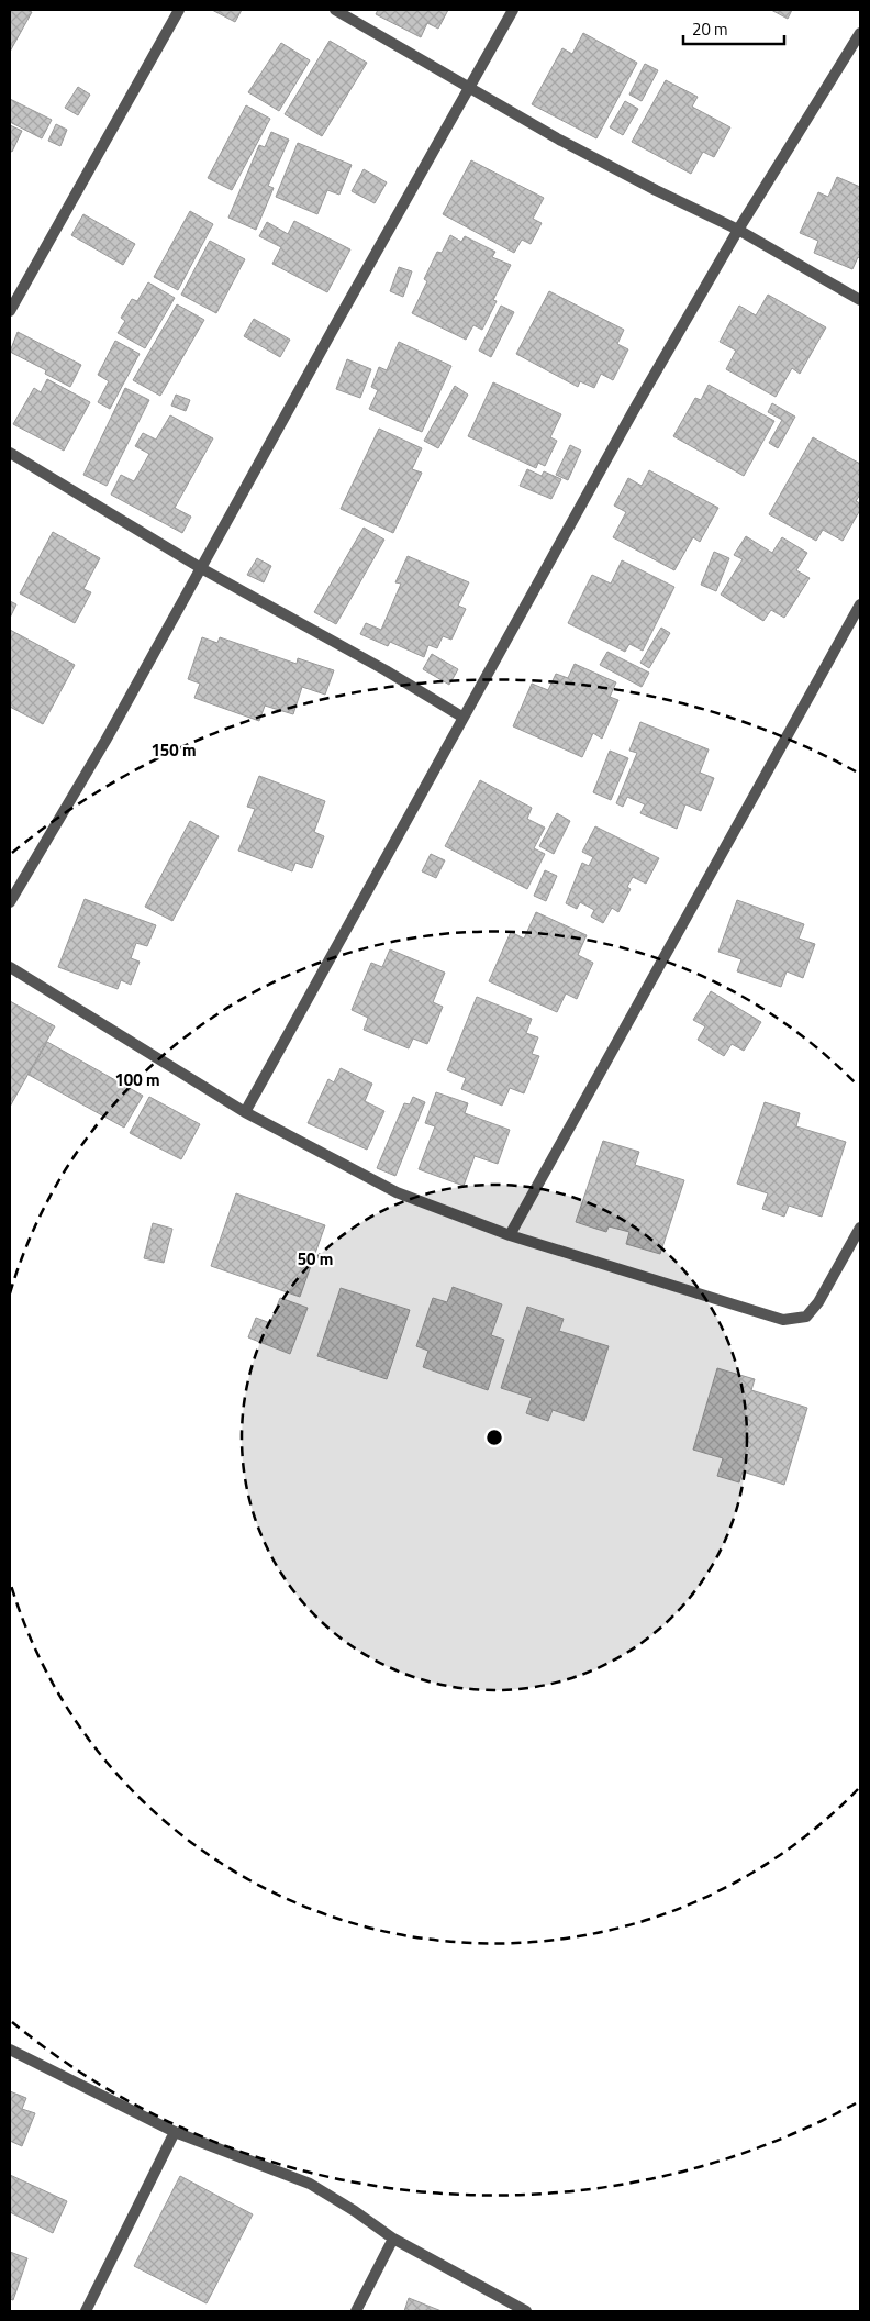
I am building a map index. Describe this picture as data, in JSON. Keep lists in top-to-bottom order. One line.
{"scale_bar":"20 m","rings":["150 m","100 m","50 m"]}
